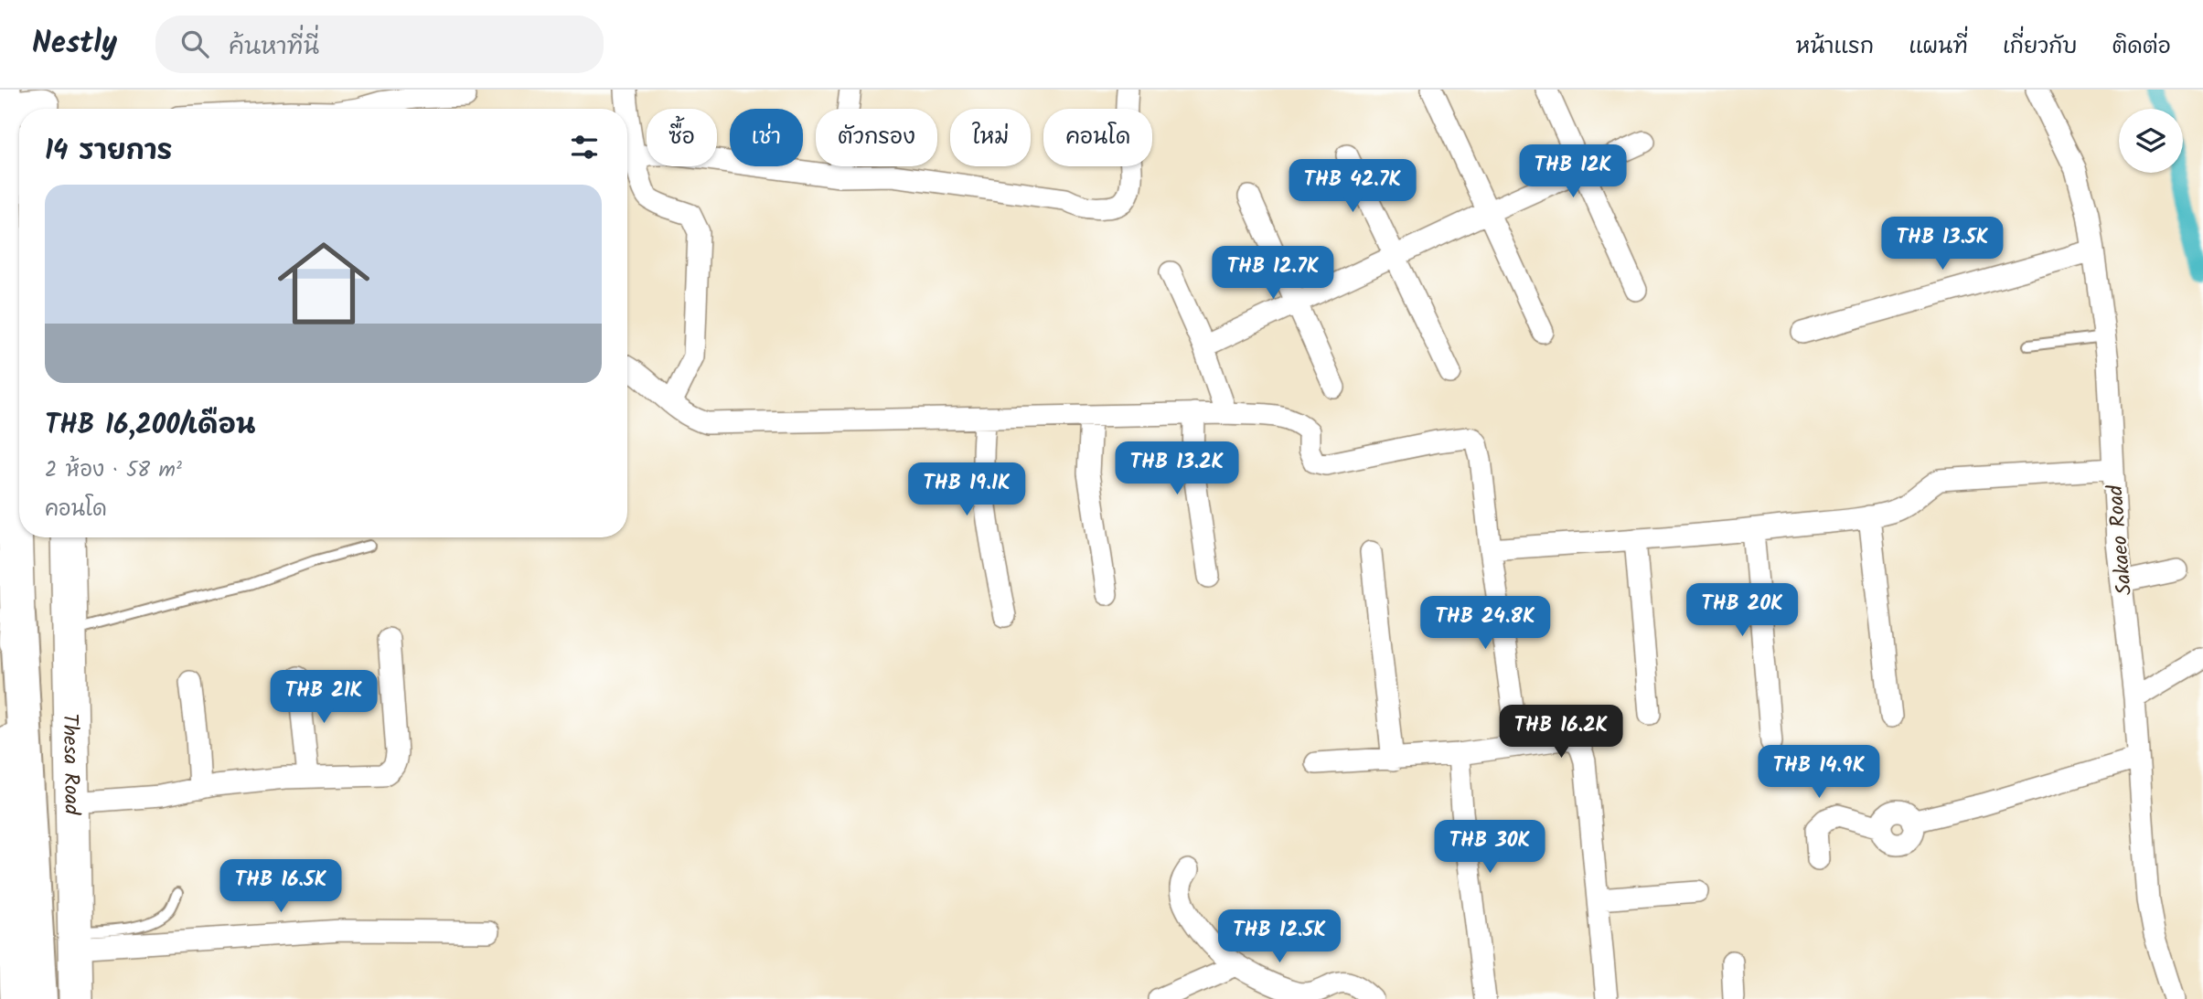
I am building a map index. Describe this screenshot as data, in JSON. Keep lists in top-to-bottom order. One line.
{"streets":{"main road":["Thesa Road"],"street":["Sakaeo Road"]},"page":{"header":"Nestly","search":"ค้นหาที่นี่","nav":["หน้าแรก","แผนที่","เกี่ยวกับ","ติดต่อ"],"chip":["ซื้อ","เช่า","ตัวกรอง","ใหม่","คอนโด"],"heading":"14 รายการ","price":["THB 12K","THB 42.7K","THB 13.5K","THB 12.7K","THB 13.2K","THB 19.1K","THB 20K","THB 24.8K","THB 21K","THB 16.2K","THB 14.9K","THB 30K","THB 16.5K","THB 12.5K"],"list":[{"name":"THB 16,200/เดือน","note":"2 ห้อง · 58 m² · คอนโด"}]}}
